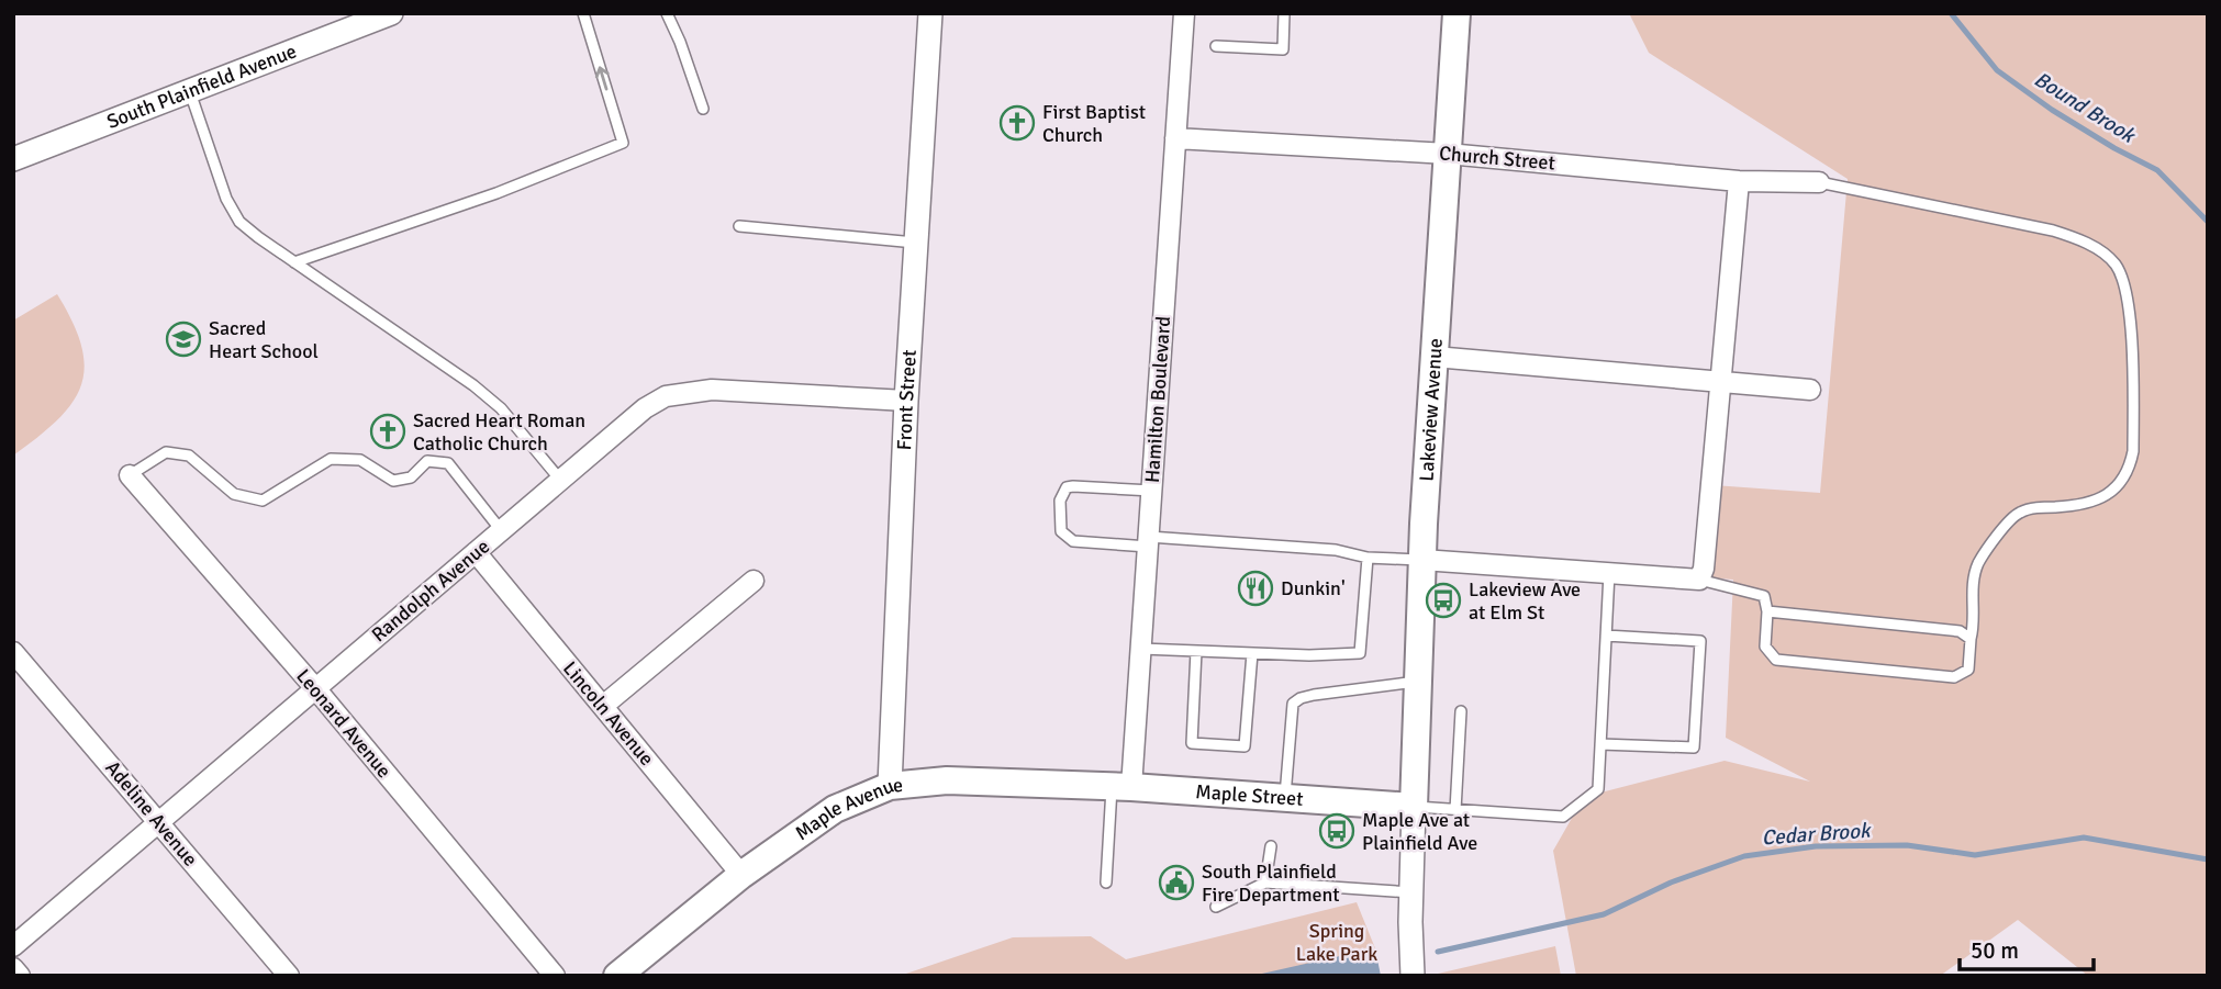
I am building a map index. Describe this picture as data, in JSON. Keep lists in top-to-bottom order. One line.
{"streets":{"main road":["Lakeview Avenue","Maple Street","Maple Avenue"],"street":["South Plainfield Avenue","Church Street","Front Street","Hamilton Boulevard","Randolph Avenue","Lincoln Avenue","Leonard Avenue","Adeline Avenue"]},"crossings":[["Church Street","Hamilton Boulevard"],["Church Street","Lakeview Avenue"],["Front Street","Randolph Avenue"],["Front Street","Maple Avenue"],["Hamilton Boulevard","Maple Street"],["Hamilton Boulevard","Maple Avenue"],["Lakeview Avenue","Maple Street"],["Randolph Avenue","Lincoln Avenue"],["Randolph Avenue","Leonard Avenue"],["Randolph Avenue","Adeline Avenue"],["Lincoln Avenue","Maple Avenue"],["Maple Street","Maple Avenue"]],"water":["Bound Brook","Cedar Brook"],"parks":["Spring Lake Park"],"places":{"church":["First Baptist Church","Sacred Heart Roman Catholic Church"],"school or university":["Sacred Heart School"],"restaurant":["Dunkin'"],"bus stop":["Lakeview Ave at Elm St","Maple Ave at Plainfield Ave"],"public building":["South Plainfield Fire Department"]},"scale_bar":"50 m"}
